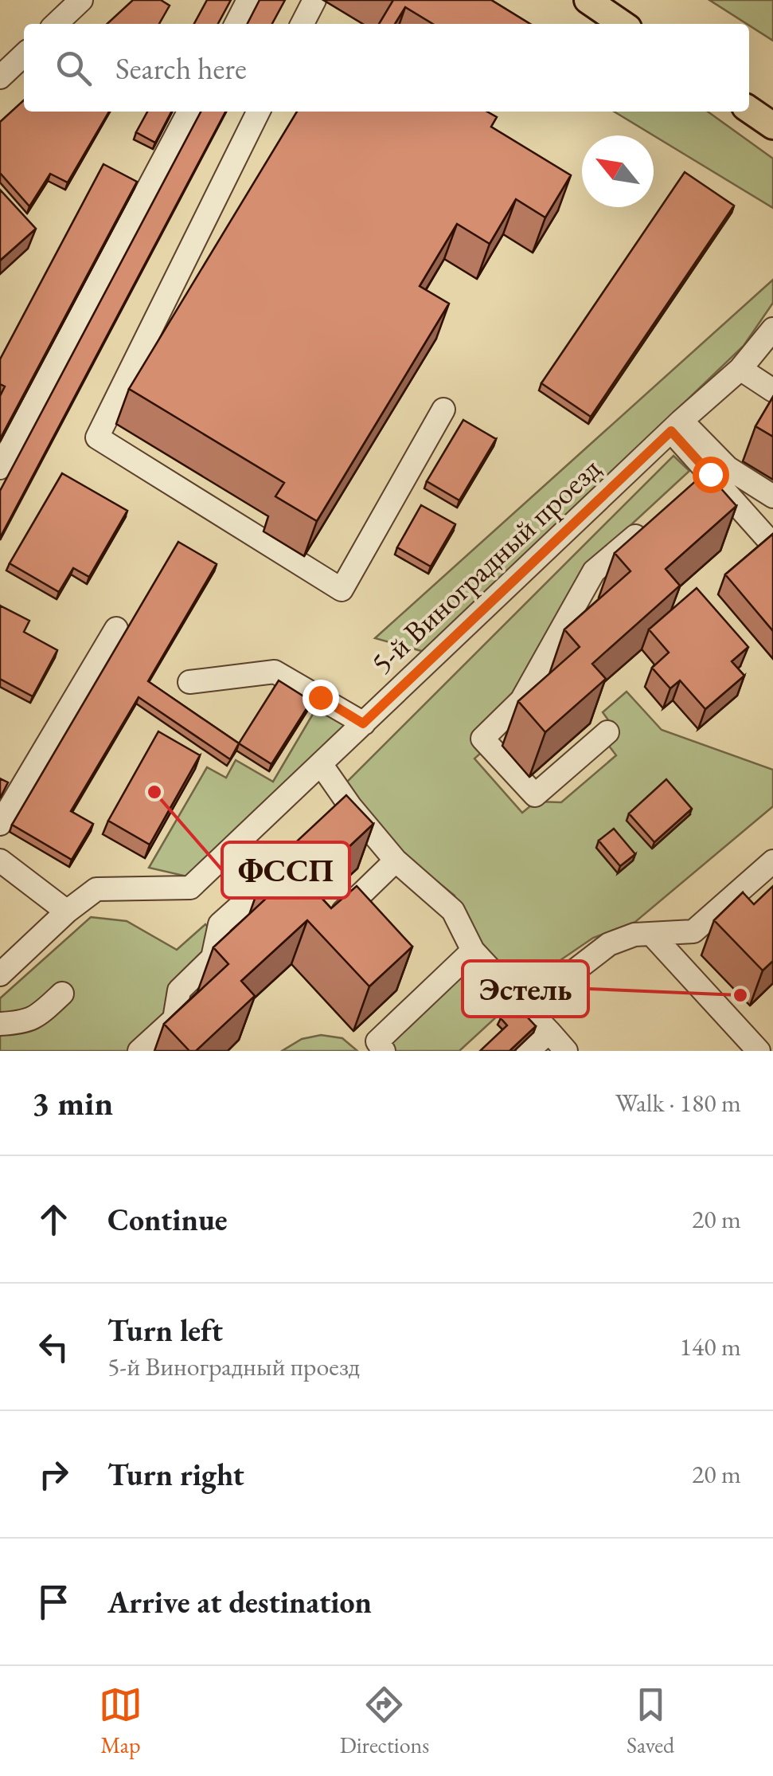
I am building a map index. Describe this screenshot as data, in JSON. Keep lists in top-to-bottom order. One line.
{"streets":{"street":["5-й Виноградный проезд"]},"places":["ФССП","Эстель"],"north":"top left","page":{"search":"Search here","heading":["3 min","Walk · 180 m"],"list":[["Continue","20 m"],["Turn left","5-й Виноградный проезд","140 m"],["Turn right","20 m"],"Arrive at destination"],"nav":["Map","Directions","Saved"]}}
